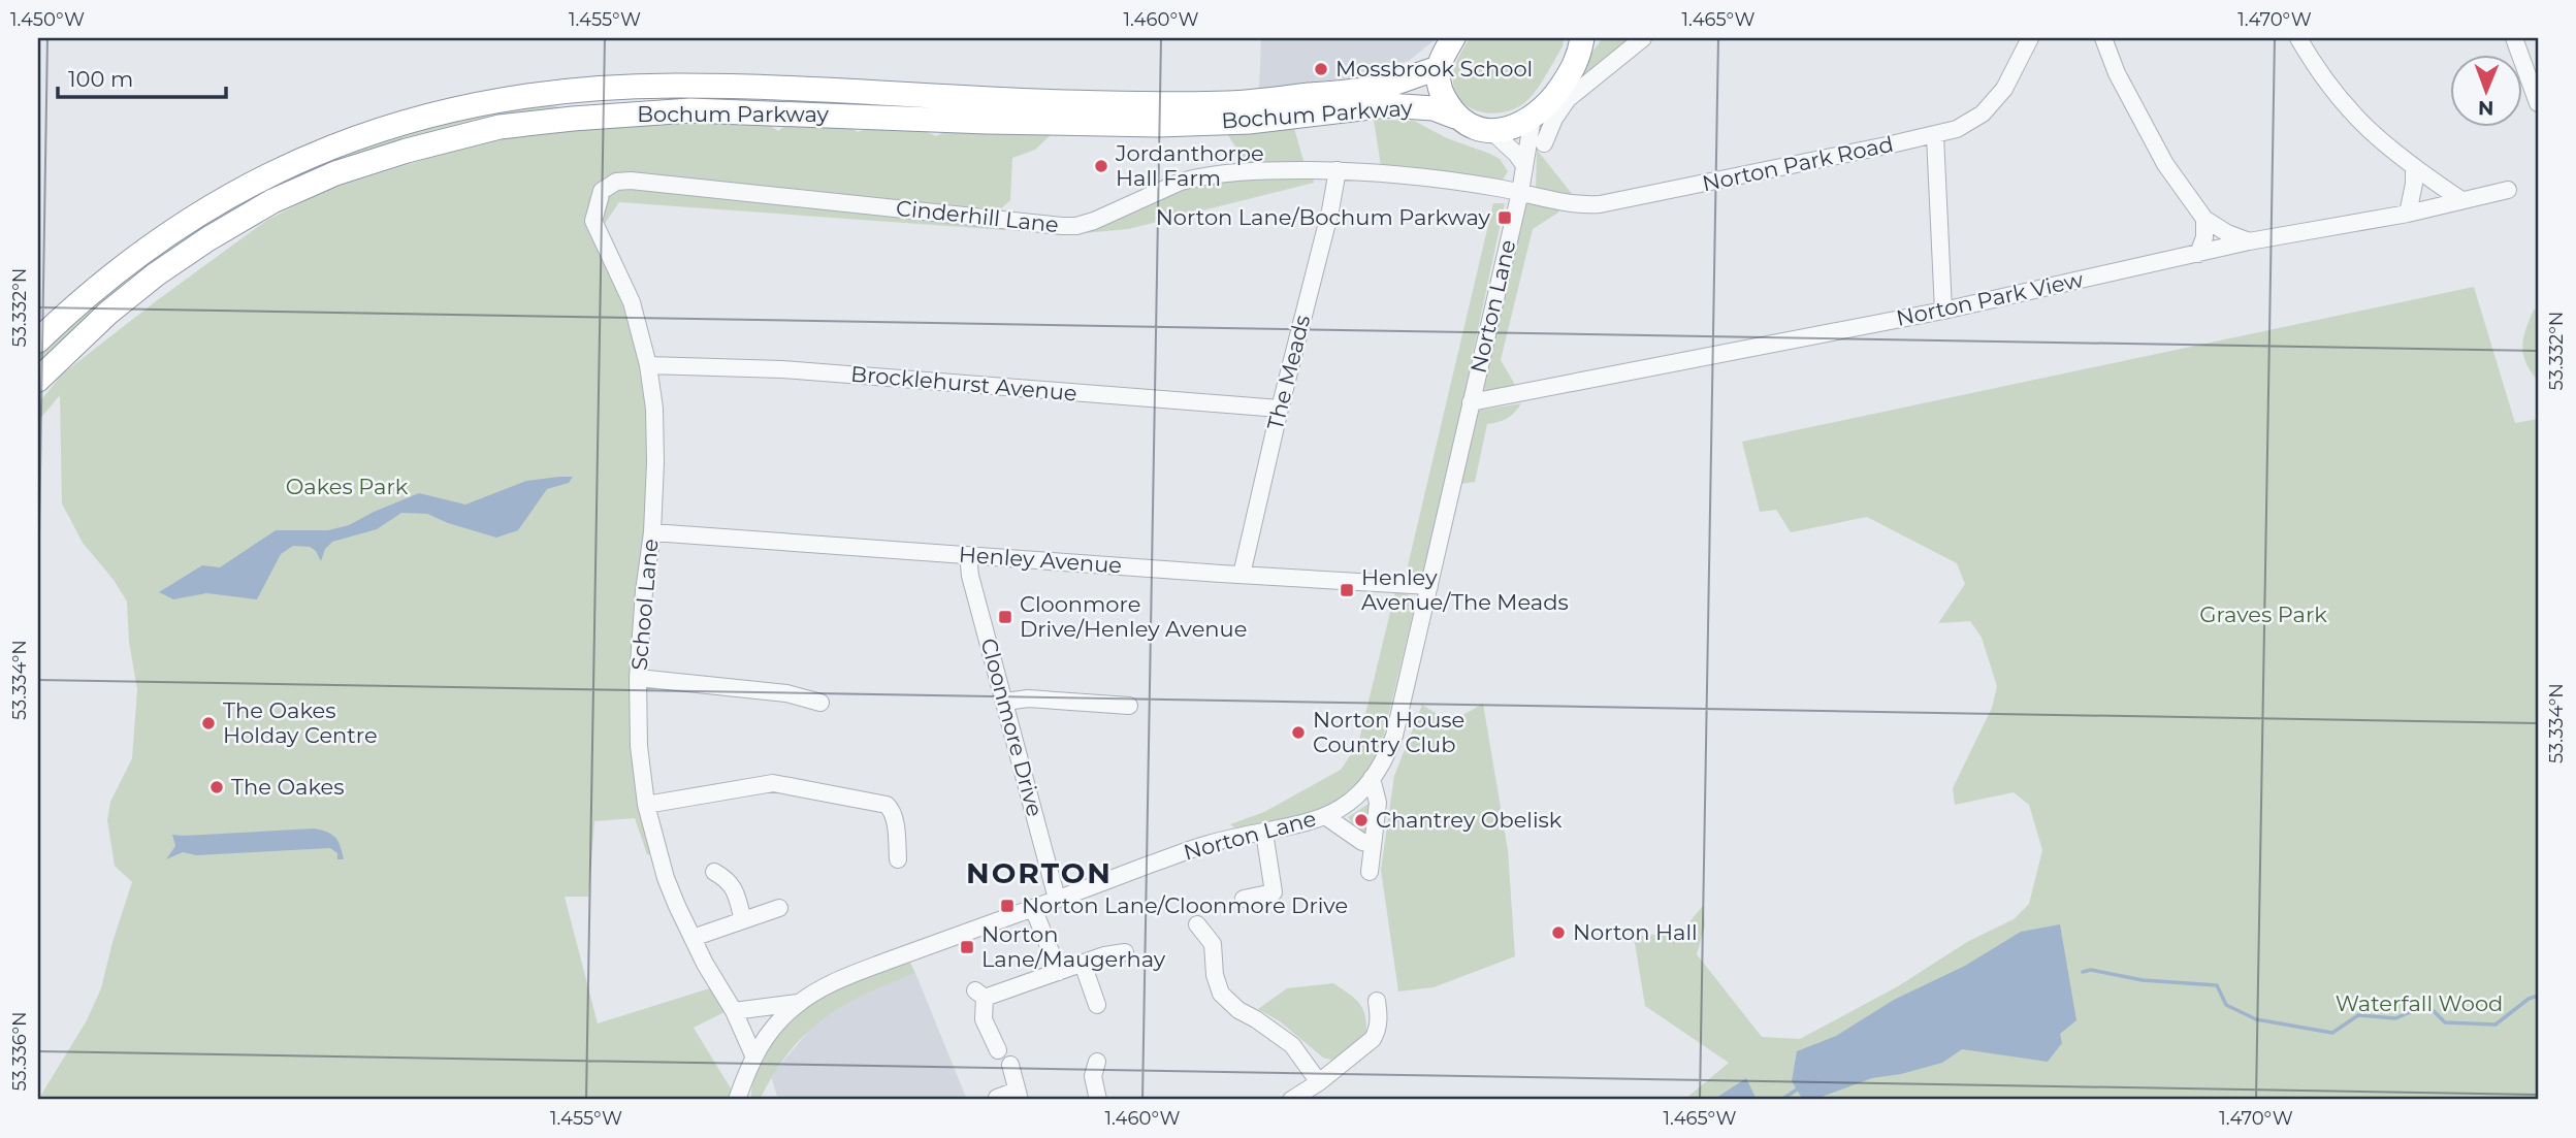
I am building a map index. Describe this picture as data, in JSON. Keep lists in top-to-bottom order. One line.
{"streets":{"highway":["Bochum Parkway"],"street":["Norton Park Road","Cinderhill Lane","Norton Park View","Norton Lane","The Meads","Brocklehurst Avenue","Henley Avenue","School Lane","Cloonmore Drive"]},"crossings":[["Norton Park Road","Cinderhill Lane"],["Norton Park Road","Norton Lane"],["Cinderhill Lane","Norton Lane"],["Cinderhill Lane","The Meads"],["Cinderhill Lane","School Lane"],["Norton Park View","Norton Lane"],["Norton Lane","Henley Avenue"],["Norton Lane","School Lane"],["Norton Lane","Cloonmore Drive"],["The Meads","Brocklehurst Avenue"],["The Meads","Henley Avenue"],["Brocklehurst Avenue","School Lane"],["Henley Avenue","School Lane"],["Henley Avenue","Cloonmore Drive"]],"districts":["NORTON"],"parks":["Oakes Park","Graves Park","Waterfall Wood"],"places":{"other":["Mossbrook School","Jordanthorpe Hall Farm","The Oakes Holday Centre","Norton House Country Club","The Oakes","Chantrey Obelisk","Norton Hall"],"transit":["Norton Lane/Bochum Parkway","Henley Avenue/The Meads","Cloonmore Drive/Henley Avenue","Norton Lane/Cloonmore Drive","Norton Lane/Maugerhay"]},"scale_bar":"100 m","north":"bottom","coordinates":["1.450°W","1.455°W","1.460°W","1.465°W","1.470°W","53.332°N","53.334°N","53.336°N"]}
